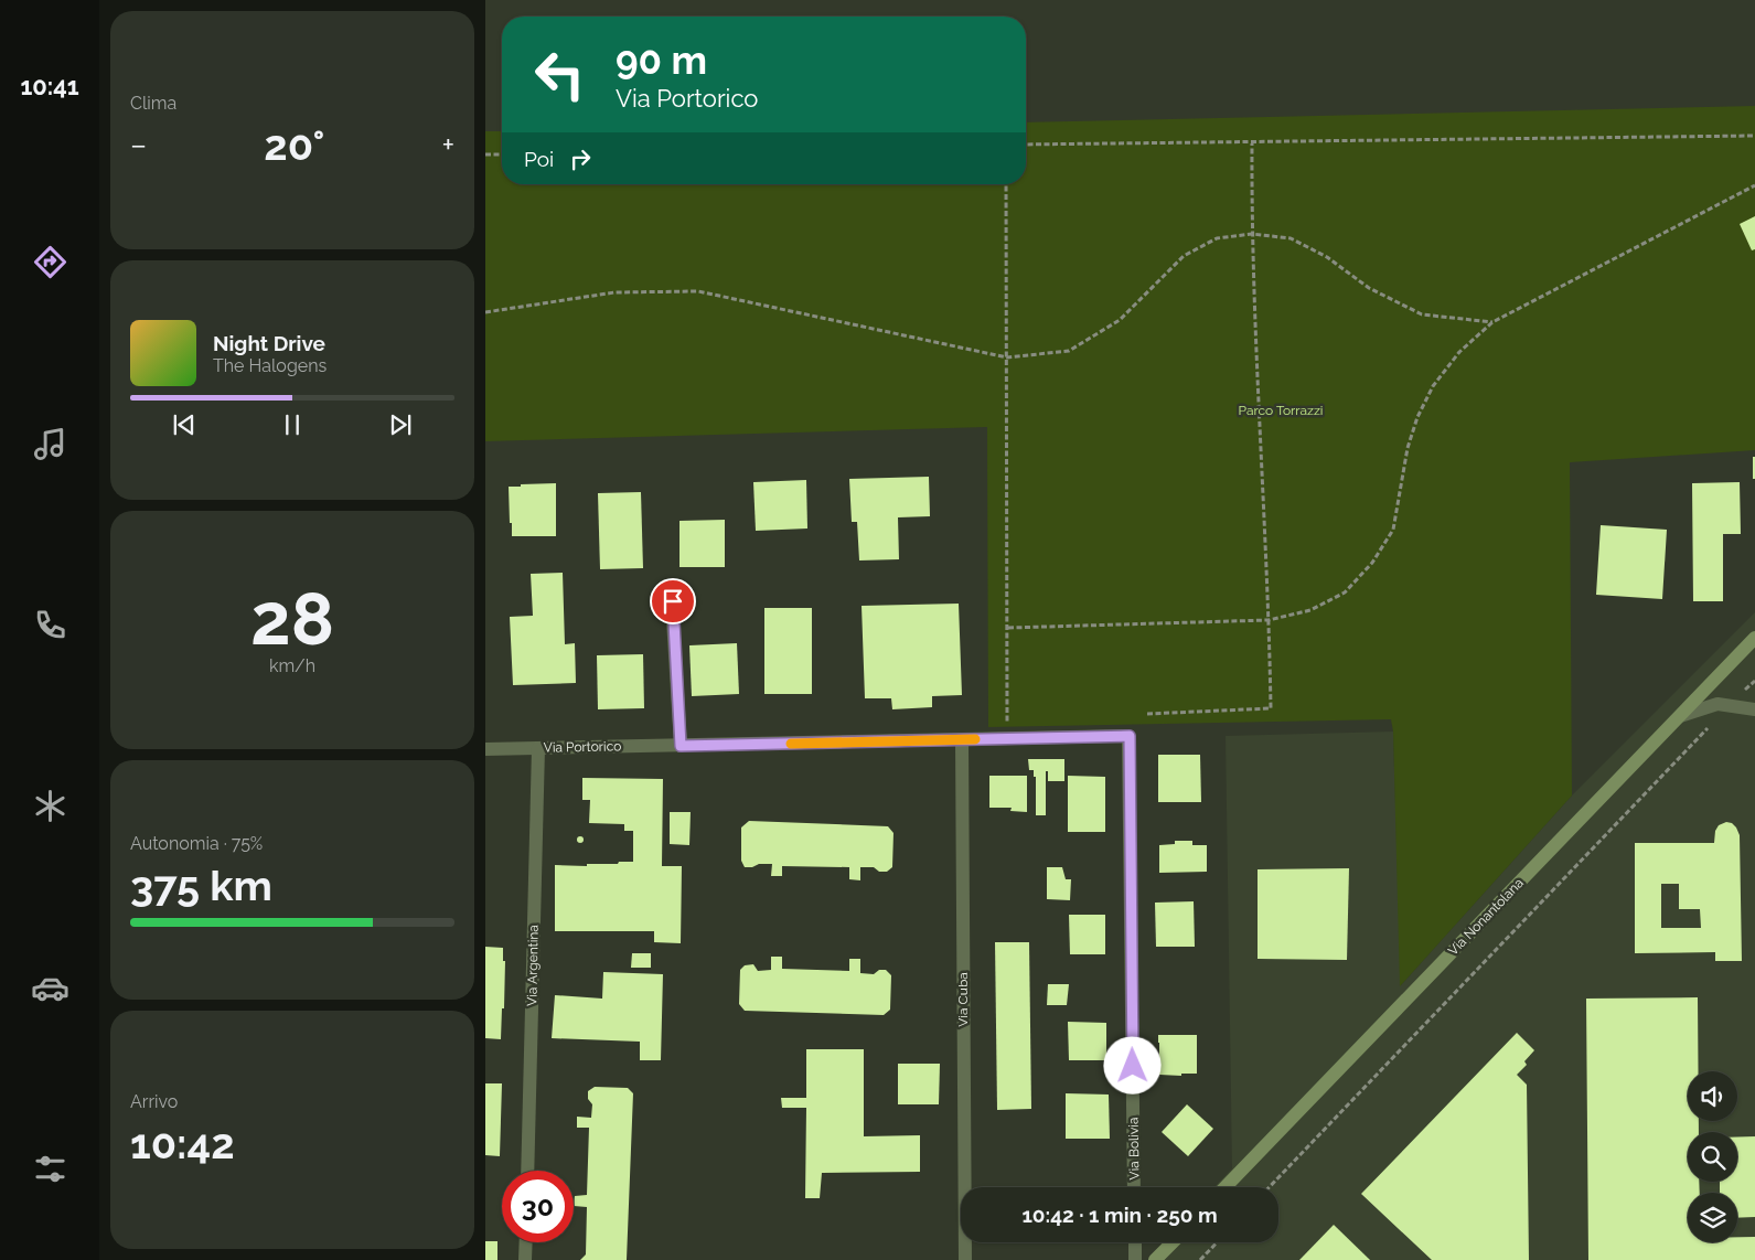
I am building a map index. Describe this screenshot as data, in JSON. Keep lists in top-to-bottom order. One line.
{"streets":{"main road":["Via Nonantolana"],"street":["Via Portorico","Via Argentina","Via Cuba","Via Bolivia"]},"crossings":[["Via Portorico","Via Argentina"],["Via Portorico","Via Cuba"],["Via Portorico","Via Bolivia"]],"parks":["Parco Torrazzi"],"page":{"tabs":"10:41","tile":["Clima",["28","km/h"],["Autonomia · 75%","375 km"],["Arrivo","10:42"]],"turn":["90 m","Via Portorico"],"heat":["−","20°","+"],"then":"Poi","song":["Night Drive","The Halogens"],"limit":"30","trip":"10:42 · 1 min · 250 m"}}
